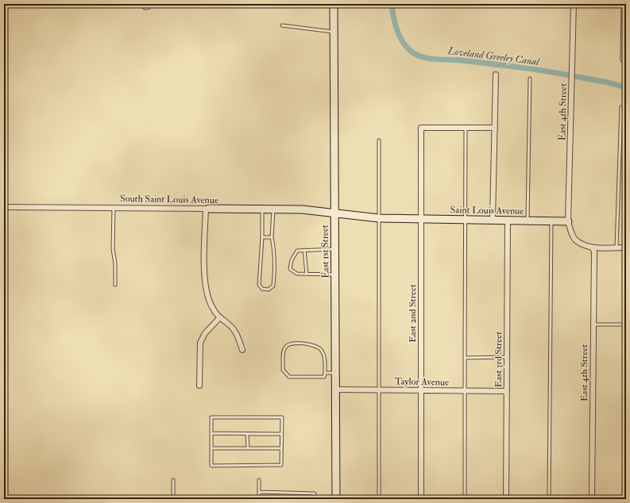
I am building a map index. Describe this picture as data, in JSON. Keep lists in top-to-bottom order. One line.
{"streets":{"main road":["South Saint Louis Avenue","Saint Louis Avenue","East 1st Street"],"street":["East 4th Street","East 2nd Street","East 3rd Street","Taylor Avenue"]},"crossings":[["East 4th Street","Saint Louis Avenue"],["South Saint Louis Avenue","Saint Louis Avenue"],["South Saint Louis Avenue","East 1st Street"],["Saint Louis Avenue","East 1st Street"],["Saint Louis Avenue","East 2nd Street"],["Saint Louis Avenue","East 3rd Street"],["East 1st Street","Taylor Avenue"],["East 2nd Street","Taylor Avenue"],["East 3rd Street","Taylor Avenue"]],"water":["Loveland Greeley Canal"]}
